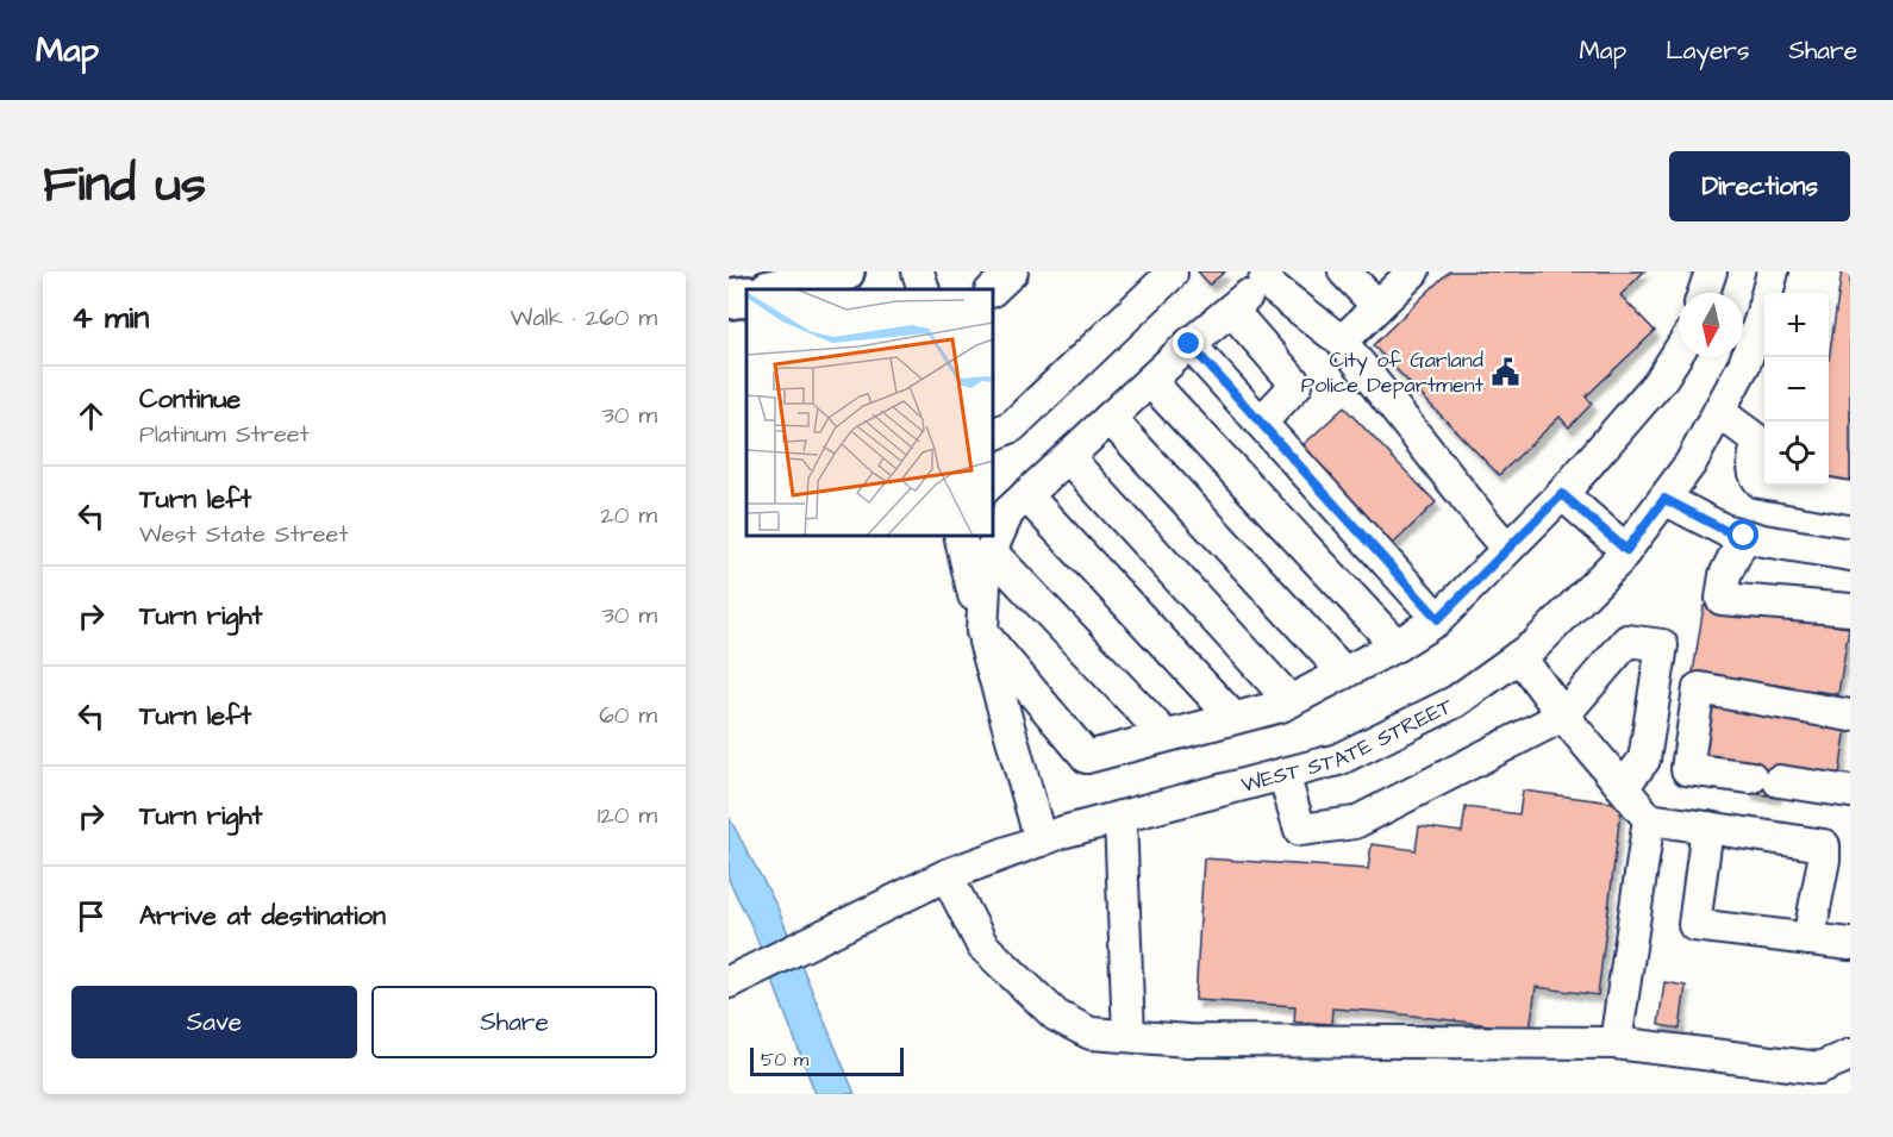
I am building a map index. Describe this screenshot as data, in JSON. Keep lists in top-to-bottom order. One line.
{"streets":{"street":["WEST STATE STREET"]},"places":{"public building":["City of Garland Police Department"]},"scale_bar":"50 m","north":"bottom","page":{"header":"Map","nav":["Map","Layers","Share"],"title":"Find us","buttons":["Directions",["Save","Share"]],"heading":["4 min","Walk · 260 m"],"map_buttons":["+","−"],"list":[["Continue","Platinum Street","30 m"],["Turn left","West State Street","20 m"],["Turn right","30 m"],["Turn left","60 m"],["Turn right","120 m"],"Arrive at destination"],"scale":"50 m"}}
